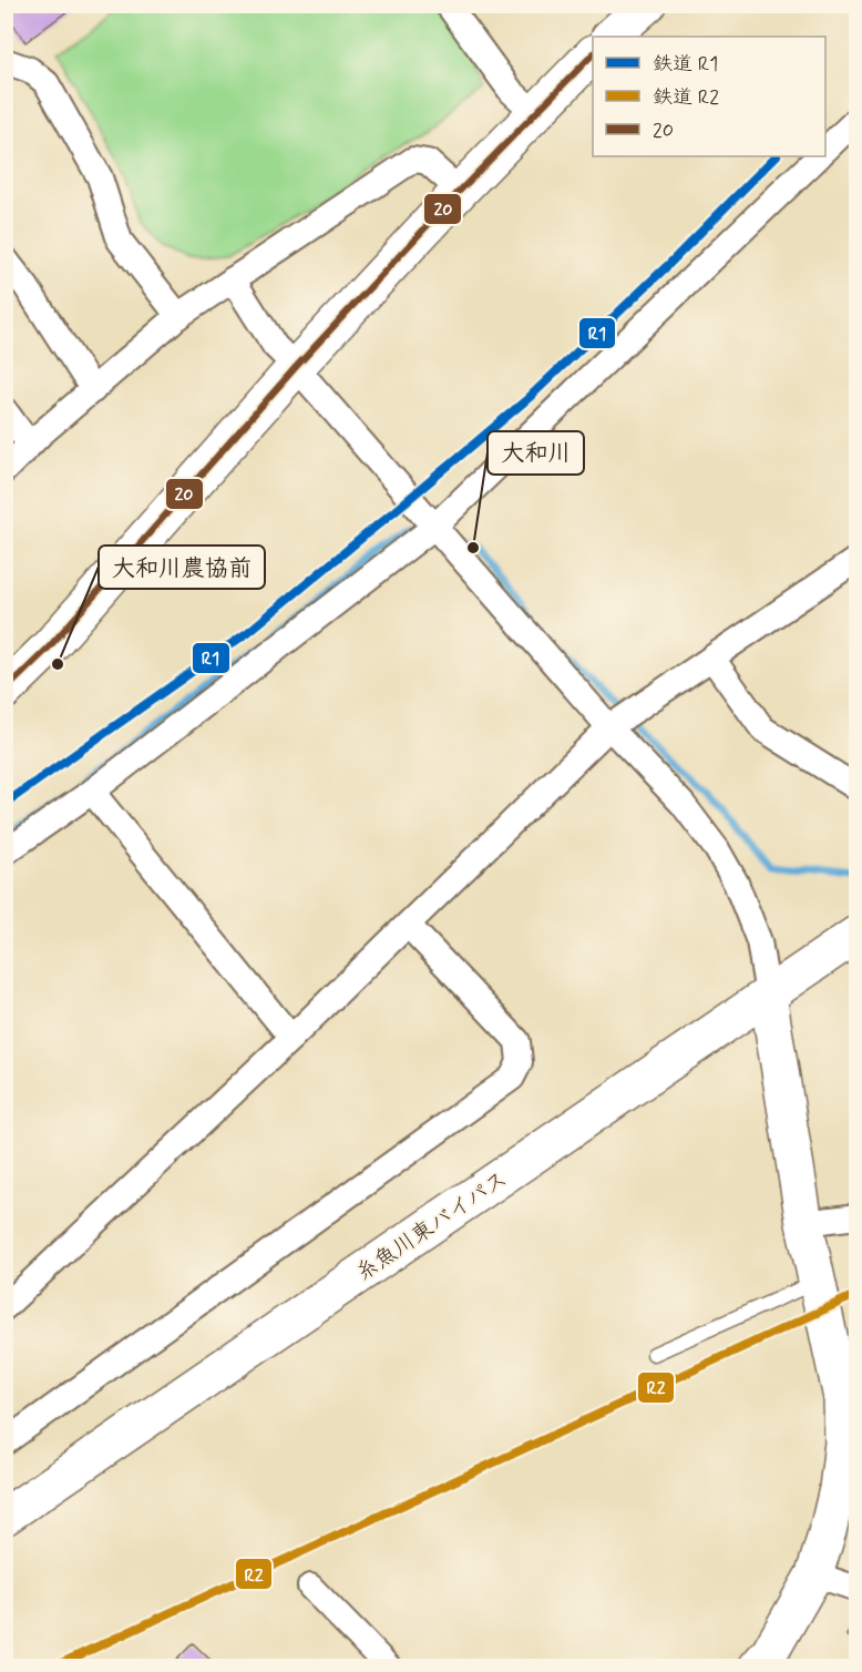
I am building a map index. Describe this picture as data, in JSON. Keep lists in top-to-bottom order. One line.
{"streets":{"main road":["糸魚川東バイパス"]},"places":["大和川","大和川農協前"],"lines":["transit line 20","rail line R1","rail line R2"],"legend":["鉄道 R1","鉄道 R2","20"]}
